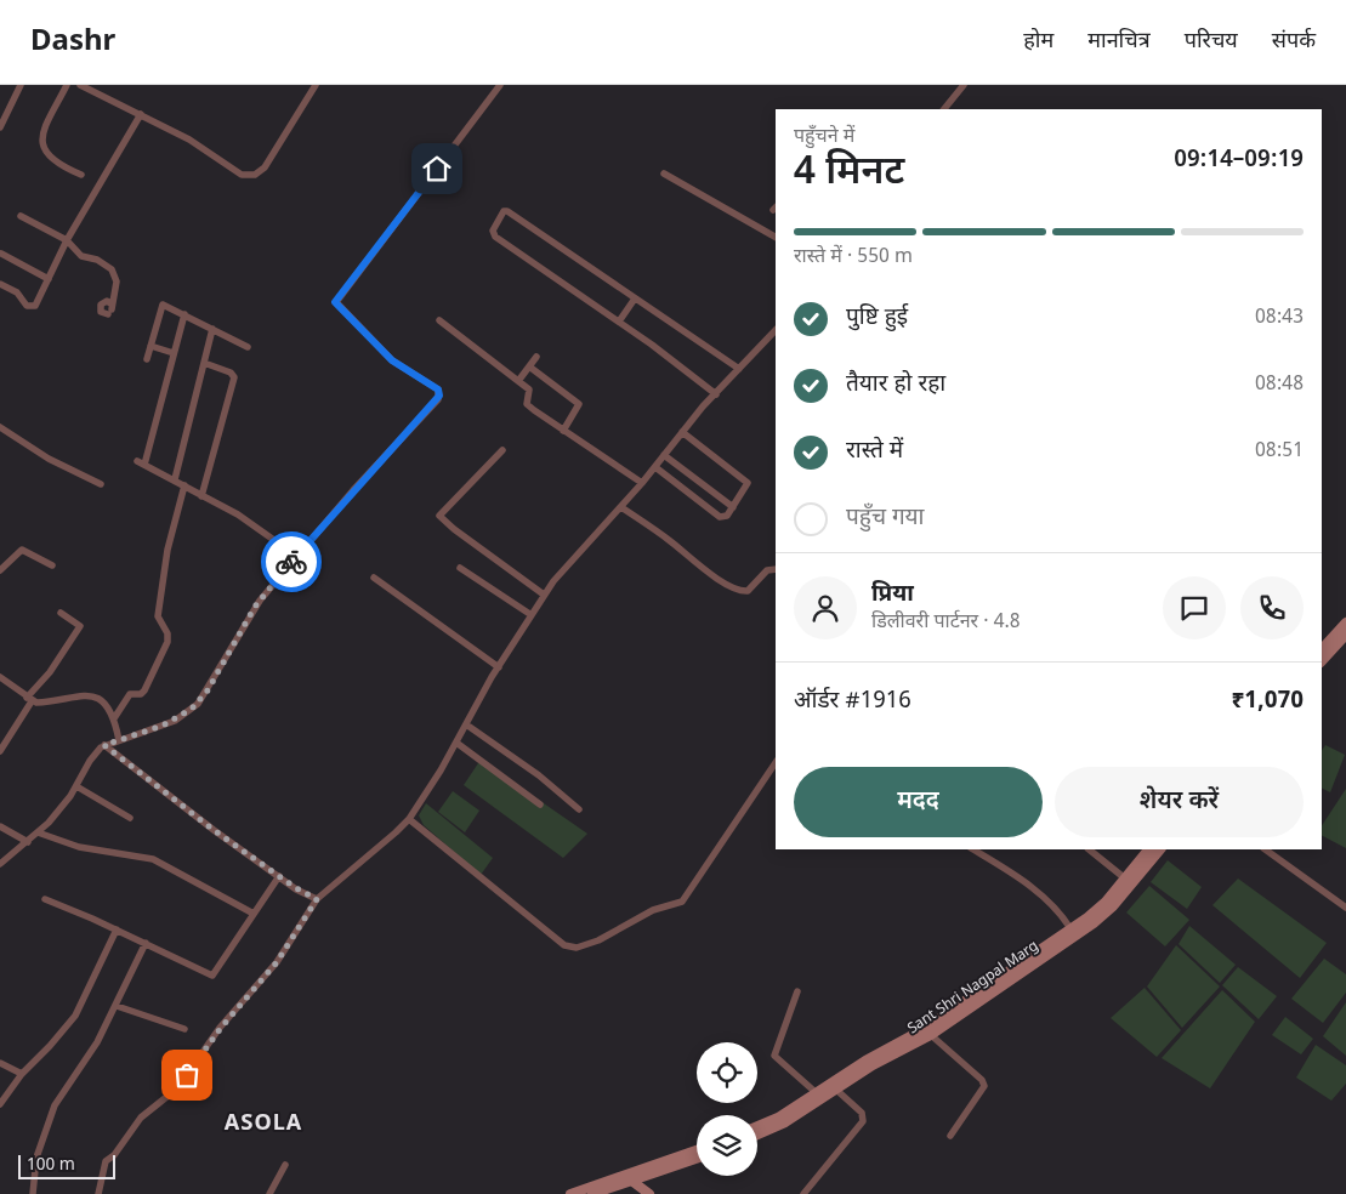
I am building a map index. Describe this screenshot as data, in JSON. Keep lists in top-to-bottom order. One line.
{"streets":{"street":["Sant Shri Nagpal Marg"]},"districts":["ASOLA"],"scale_bar":"100 m","page":{"header":"Dashr","nav":["होम","मानचित्र","परिचय","संपर्क"],"heading":["4 मिनट","पहुँचने में","09:14–09:19"],"panel":["प्रिया","डिलीवरी पार्टनर · 4.8","ऑर्डर #1916","₹1,070"],"bar":"रास्ते में · 550 m","list":[["पुष्टि हुई","08:43"],["तैयार हो रहा","08:48"],["रास्ते में","08:51"],"पहुँच गया"],"buttons":["मदद","शेयर करें"],"scale":"100 m"}}
